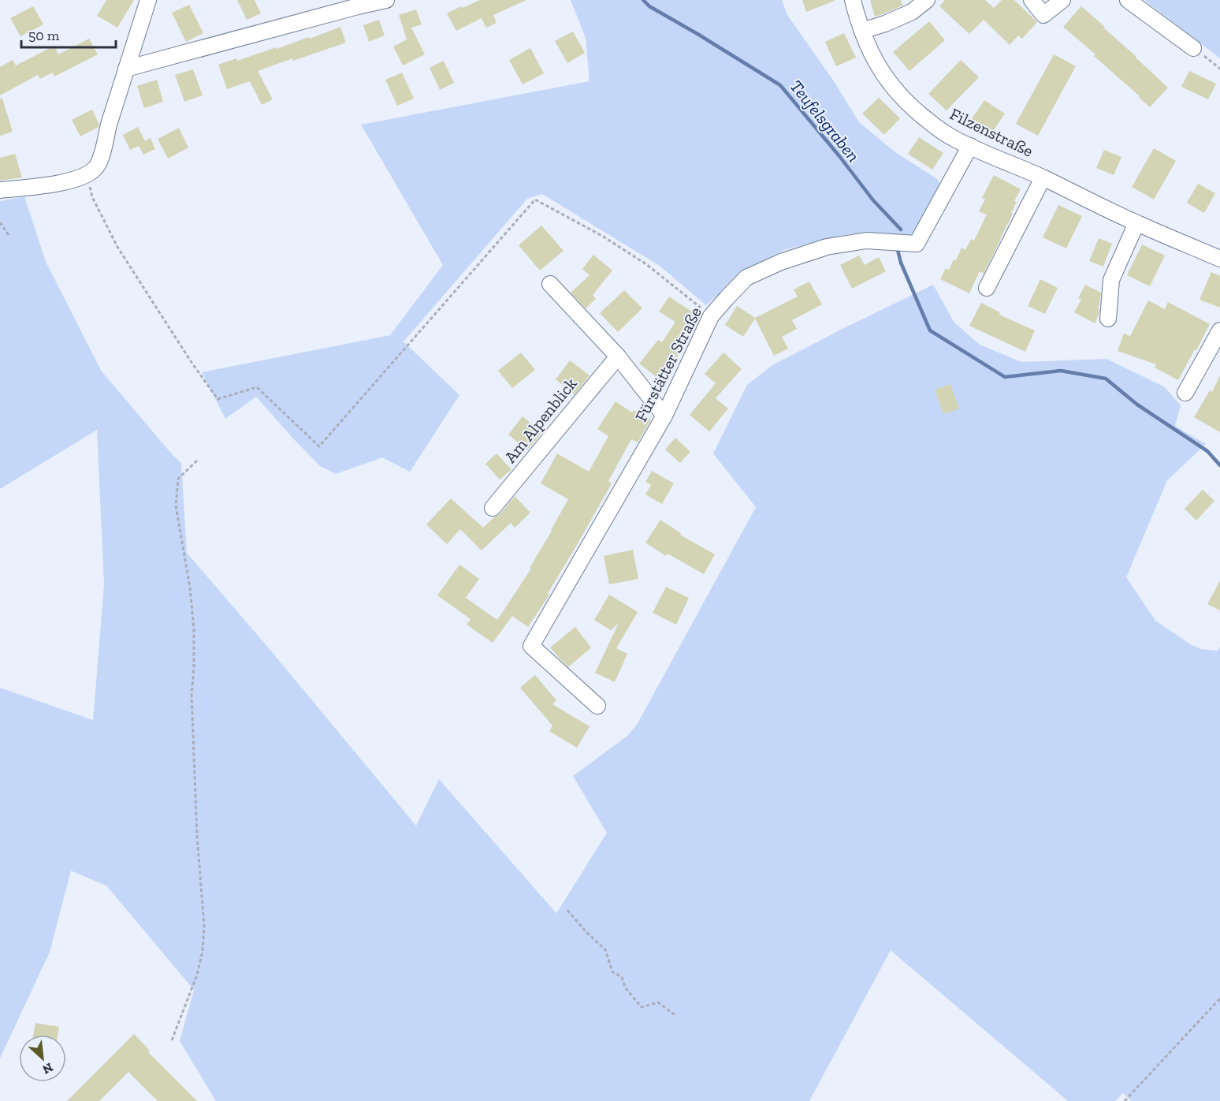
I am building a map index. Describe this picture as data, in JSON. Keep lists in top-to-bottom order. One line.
{"streets":{"street":["Filzenstraße","Fürstätter Straße","Am Alpenblick"]},"crossings":[["Filzenstraße","Fürstätter Straße"]],"water":["Teufelsgraben"],"scale_bar":"50 m","north":"bottom right"}
